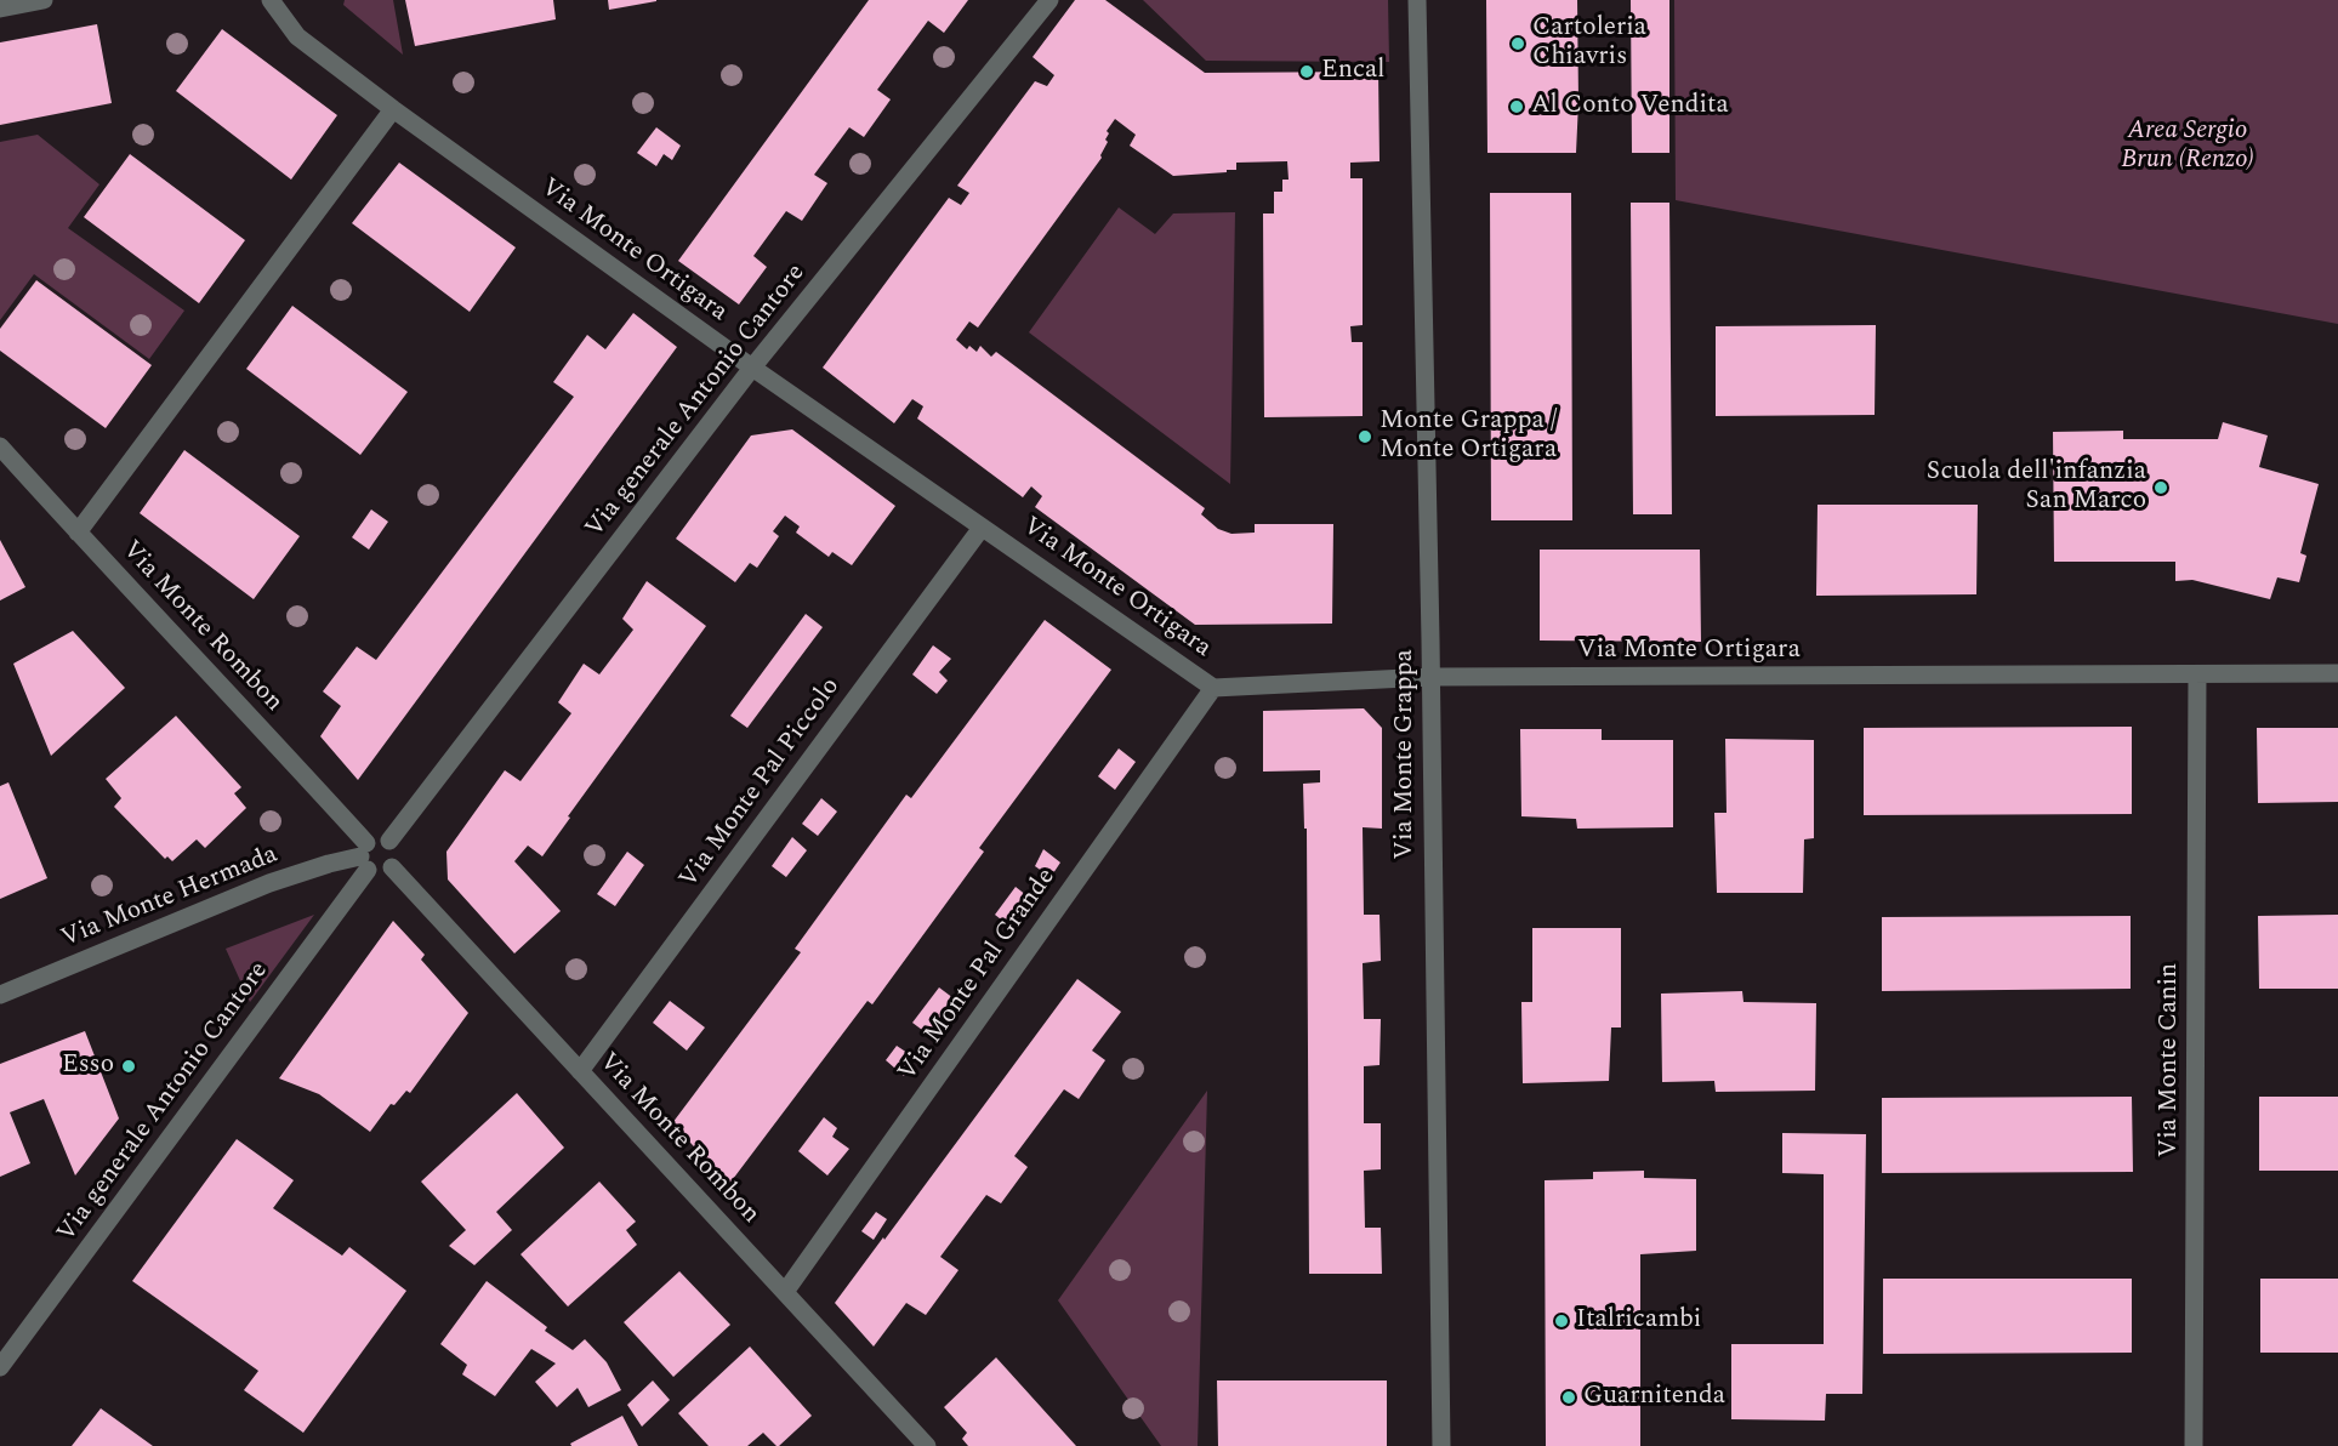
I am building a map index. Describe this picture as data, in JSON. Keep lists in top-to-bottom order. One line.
{"streets":{"street":["Via Monte Ortigara","Via generale Antonio Cantore","Via Monte Rombon","Via Monte Grappa","Via Monte Pal Piccolo","Via Monte Hermada","Via Monte Pal Grande","Via Monte Canin"]},"crossings":[["Via Monte Ortigara","Via generale Antonio Cantore"],["Via Monte Ortigara","Via Monte Grappa"],["Via Monte Ortigara","Via Monte Pal Piccolo"],["Via Monte Ortigara","Via Monte Pal Grande"],["Via Monte Ortigara","Via Monte Canin"],["Via generale Antonio Cantore","Via Monte Rombon"],["Via generale Antonio Cantore","Via Monte Hermada"],["Via Monte Rombon","Via Monte Pal Piccolo"],["Via Monte Rombon","Via Monte Hermada"],["Via Monte Rombon","Via Monte Pal Grande"]],"parks":["Area Sergio Brun (Renzo)"],"places":["Cartoleria Chiavris","Encal","Al Conto Vendita","Monte Grappa / Monte Ortigara","Scuola dell'infanzia San Marco","Esso","Italricambi","Guarnitenda"]}
